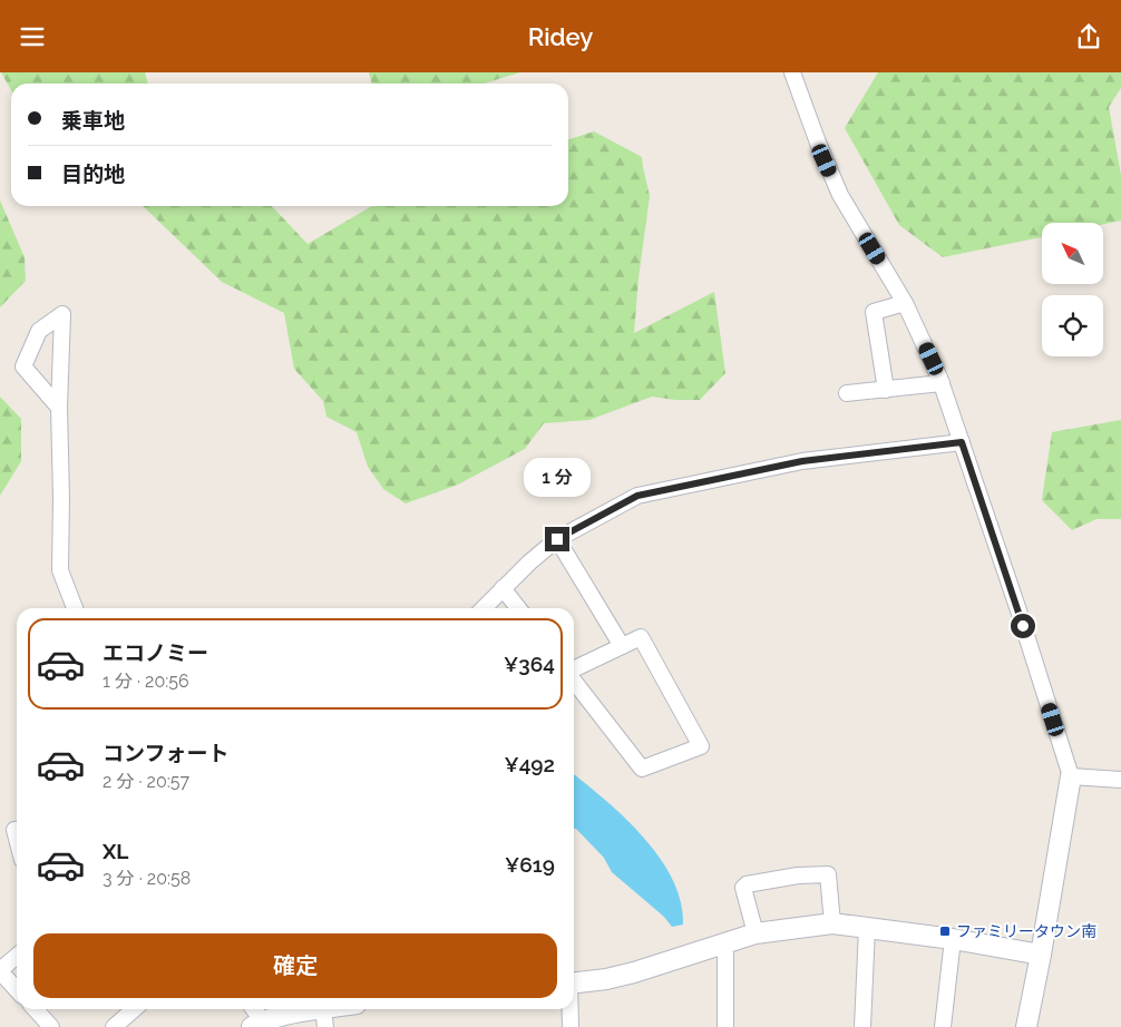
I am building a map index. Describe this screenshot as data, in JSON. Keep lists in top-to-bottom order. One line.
{"places":{"transit":["ファミリータウン南"]},"north":"top left","page":{"header":"Ridey","banner":["乗車地","目的地"],"bubble":"1 分","list":[{"name":"エコノミー","note":"1 分 · 20:56","value":"¥364"},{"name":"コンフォート","note":"2 分 · 20:57","value":"¥492"},{"name":"XL","note":"3 分 · 20:58","value":"¥619"}],"buttons":"確定"}}
